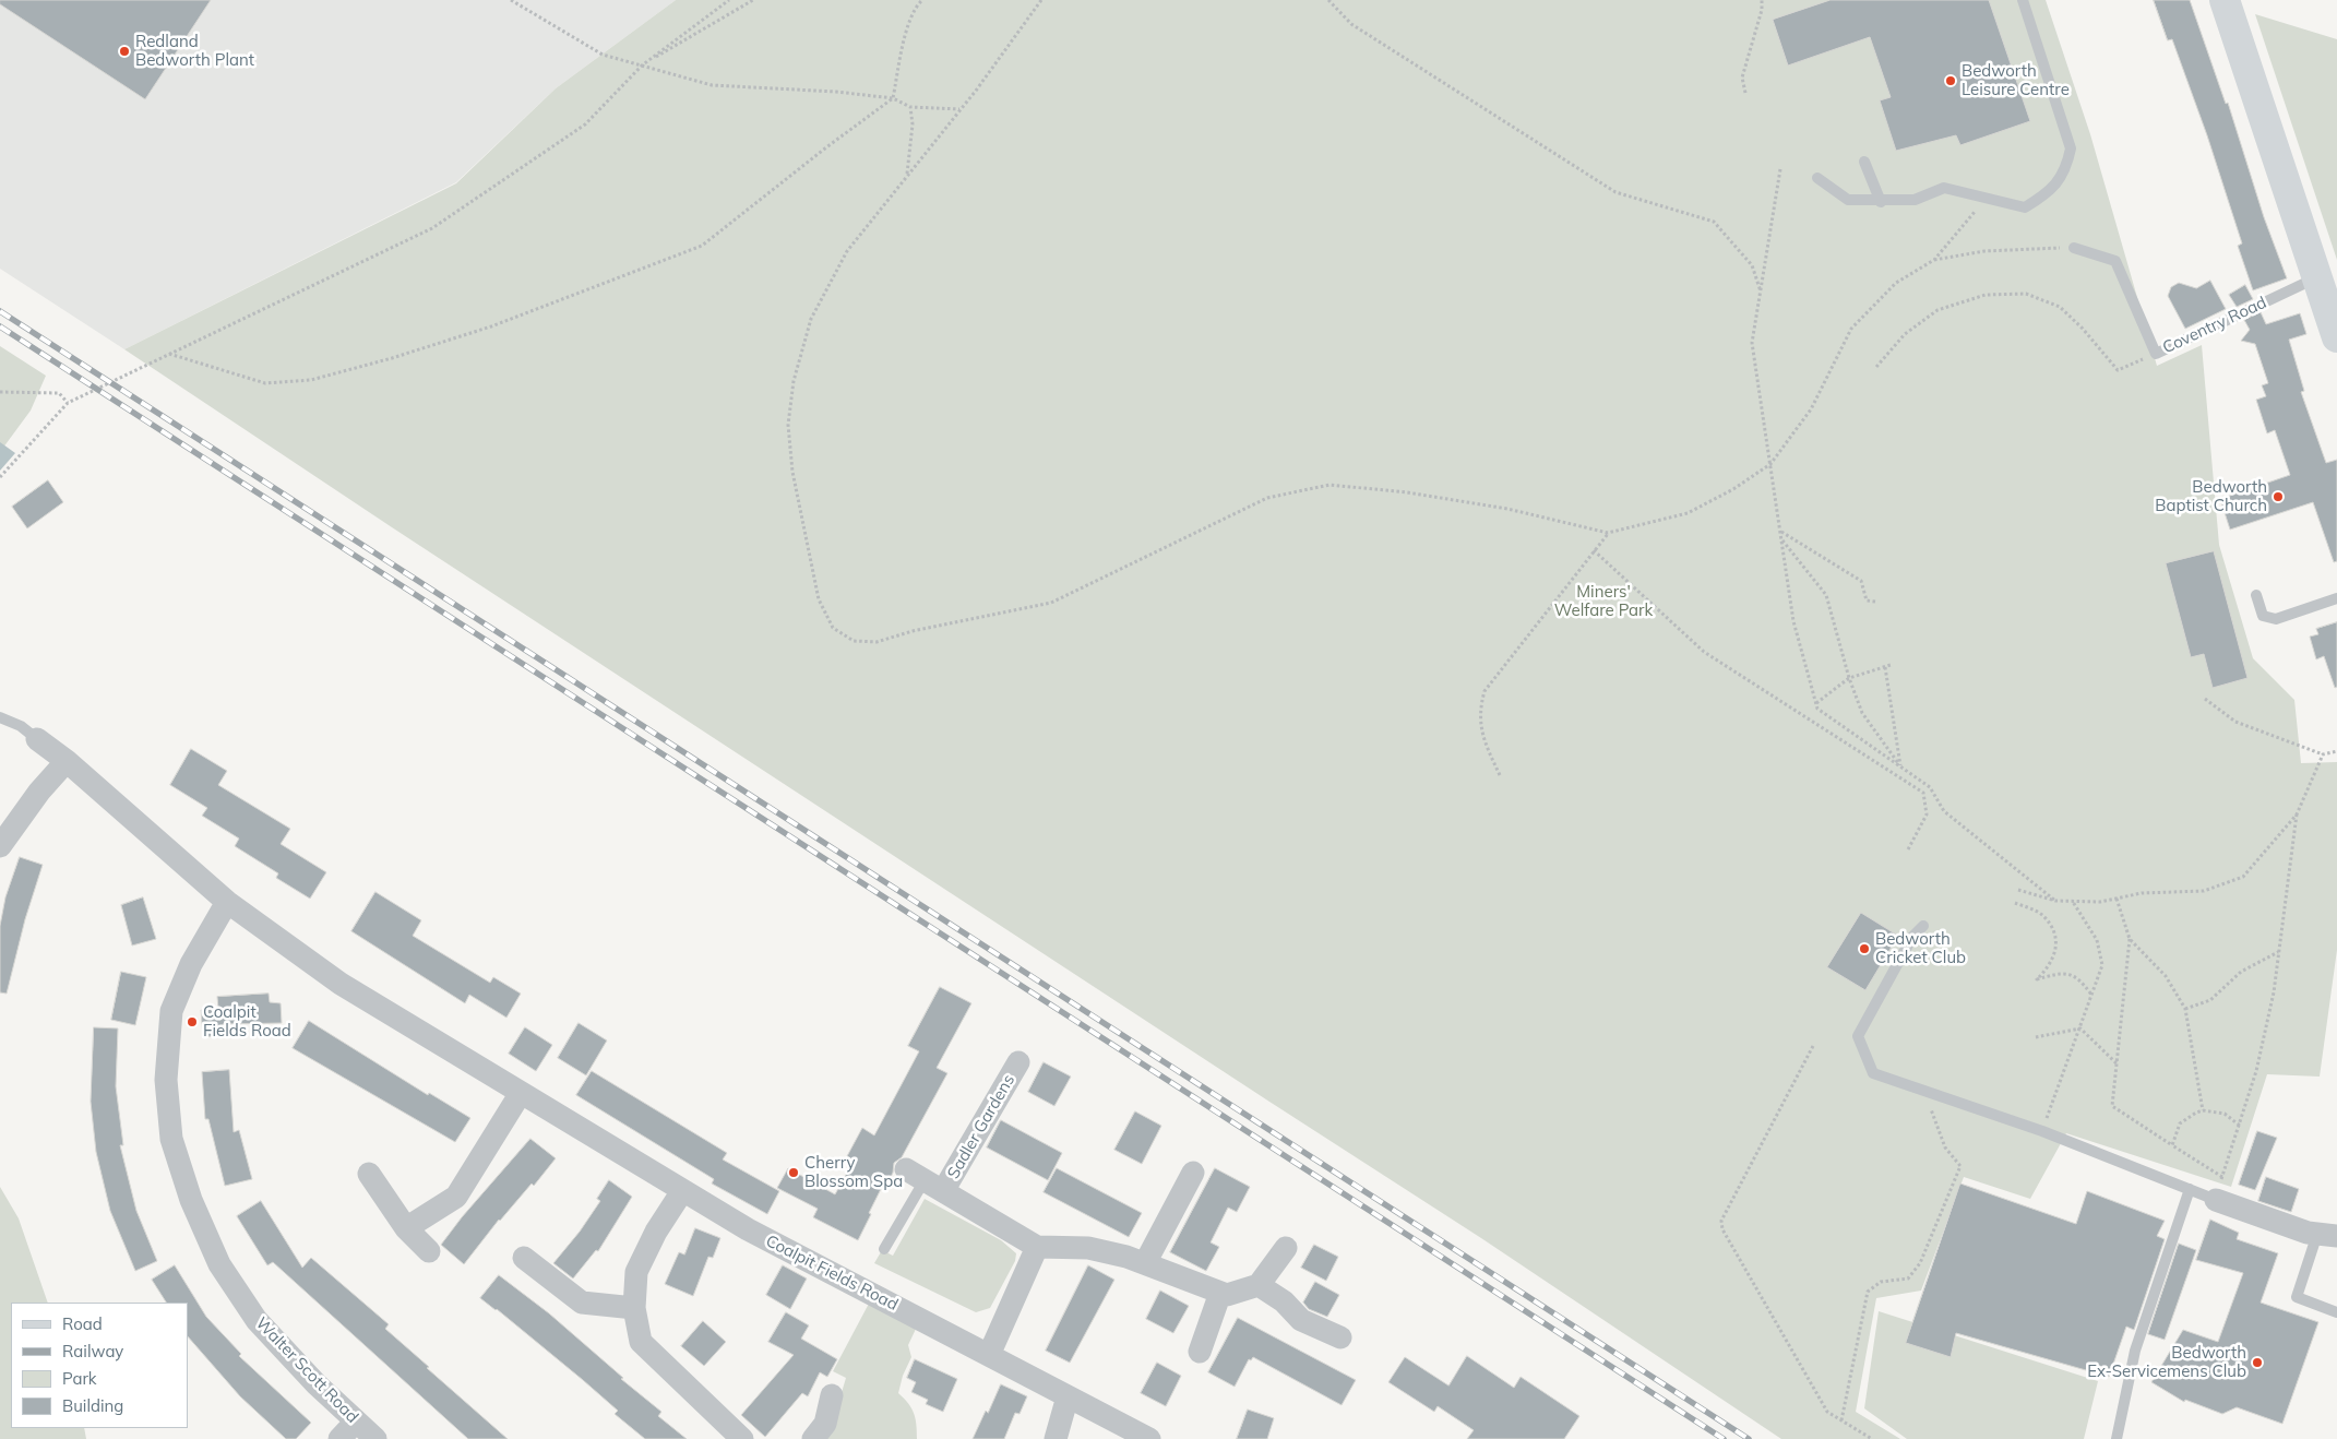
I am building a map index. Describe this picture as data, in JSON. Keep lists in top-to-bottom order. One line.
{"streets":{"street":["Sadler Gardens","Coalpit Fields Road","Walter Scott Road"],"lane":["Coventry Road"]},"crossings":[["Coalpit Fields Road","Walter Scott Road"]],"parks":["Miners' Welfare Park"],"places":["Redland Bedworth Plant","Bedworth Leisure Centre","Bedworth Baptist Church","Bedworth Cricket Club","Coalpit Fields Road","Cherry Blossom Spa","Bedworth Ex-Servicemens Club"],"legend":["Road","Railway","Park","Building"]}
